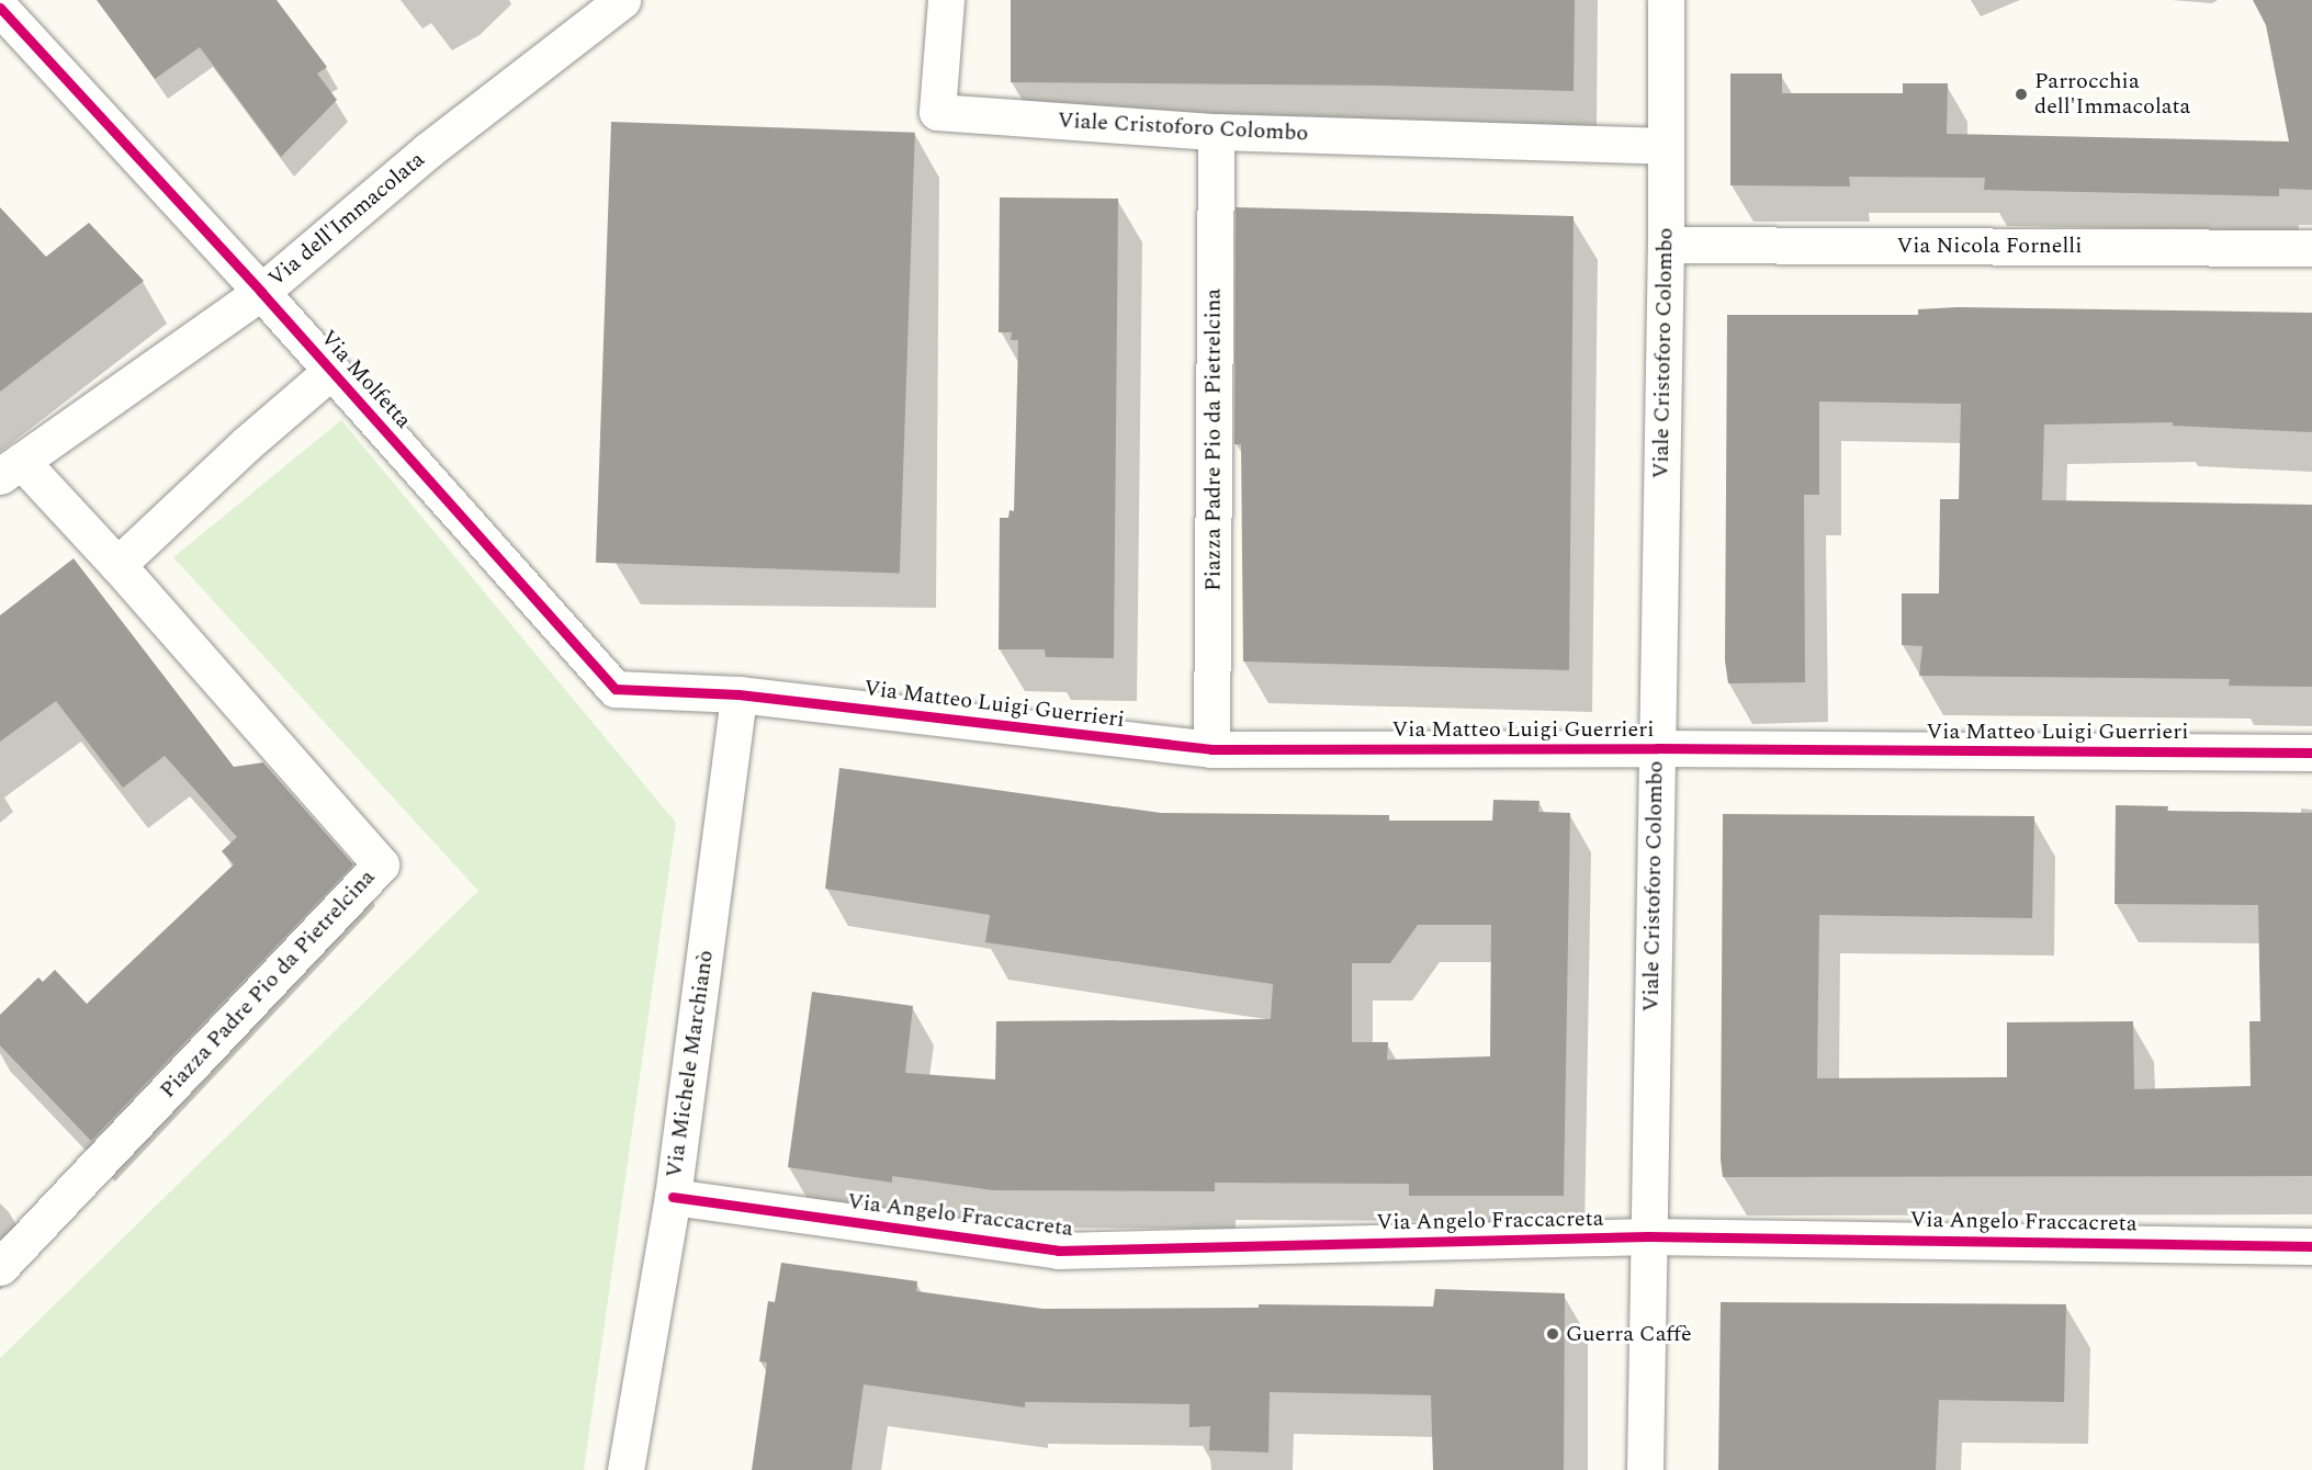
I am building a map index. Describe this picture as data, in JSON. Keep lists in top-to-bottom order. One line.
{"streets":{"street":["Viale Cristoforo Colombo","Via dell'Immacolata","Via Nicola Fornelli","Via Molfetta","Piazza Padre Pio da Pietrelcina","Via Matteo Luigi Guerrieri","Via Michele Marchianò","Via Angelo Fraccacreta"]},"crossings":[["Viale Cristoforo Colombo","Via Nicola Fornelli"],["Viale Cristoforo Colombo","Piazza Padre Pio da Pietrelcina"],["Viale Cristoforo Colombo","Via Matteo Luigi Guerrieri"],["Viale Cristoforo Colombo","Via Angelo Fraccacreta"],["Via dell'Immacolata","Via Molfetta"],["Via dell'Immacolata","Piazza Padre Pio da Pietrelcina"],["Via Molfetta","Via Matteo Luigi Guerrieri"],["Via Molfetta","Via Michele Marchianò"],["Piazza Padre Pio da Pietrelcina","Via Matteo Luigi Guerrieri"],["Via Matteo Luigi Guerrieri","Via Michele Marchianò"],["Via Michele Marchianò","Via Angelo Fraccacreta"]],"places":["Parrocchia dell'Immacolata","Guerra Caffè"]}
